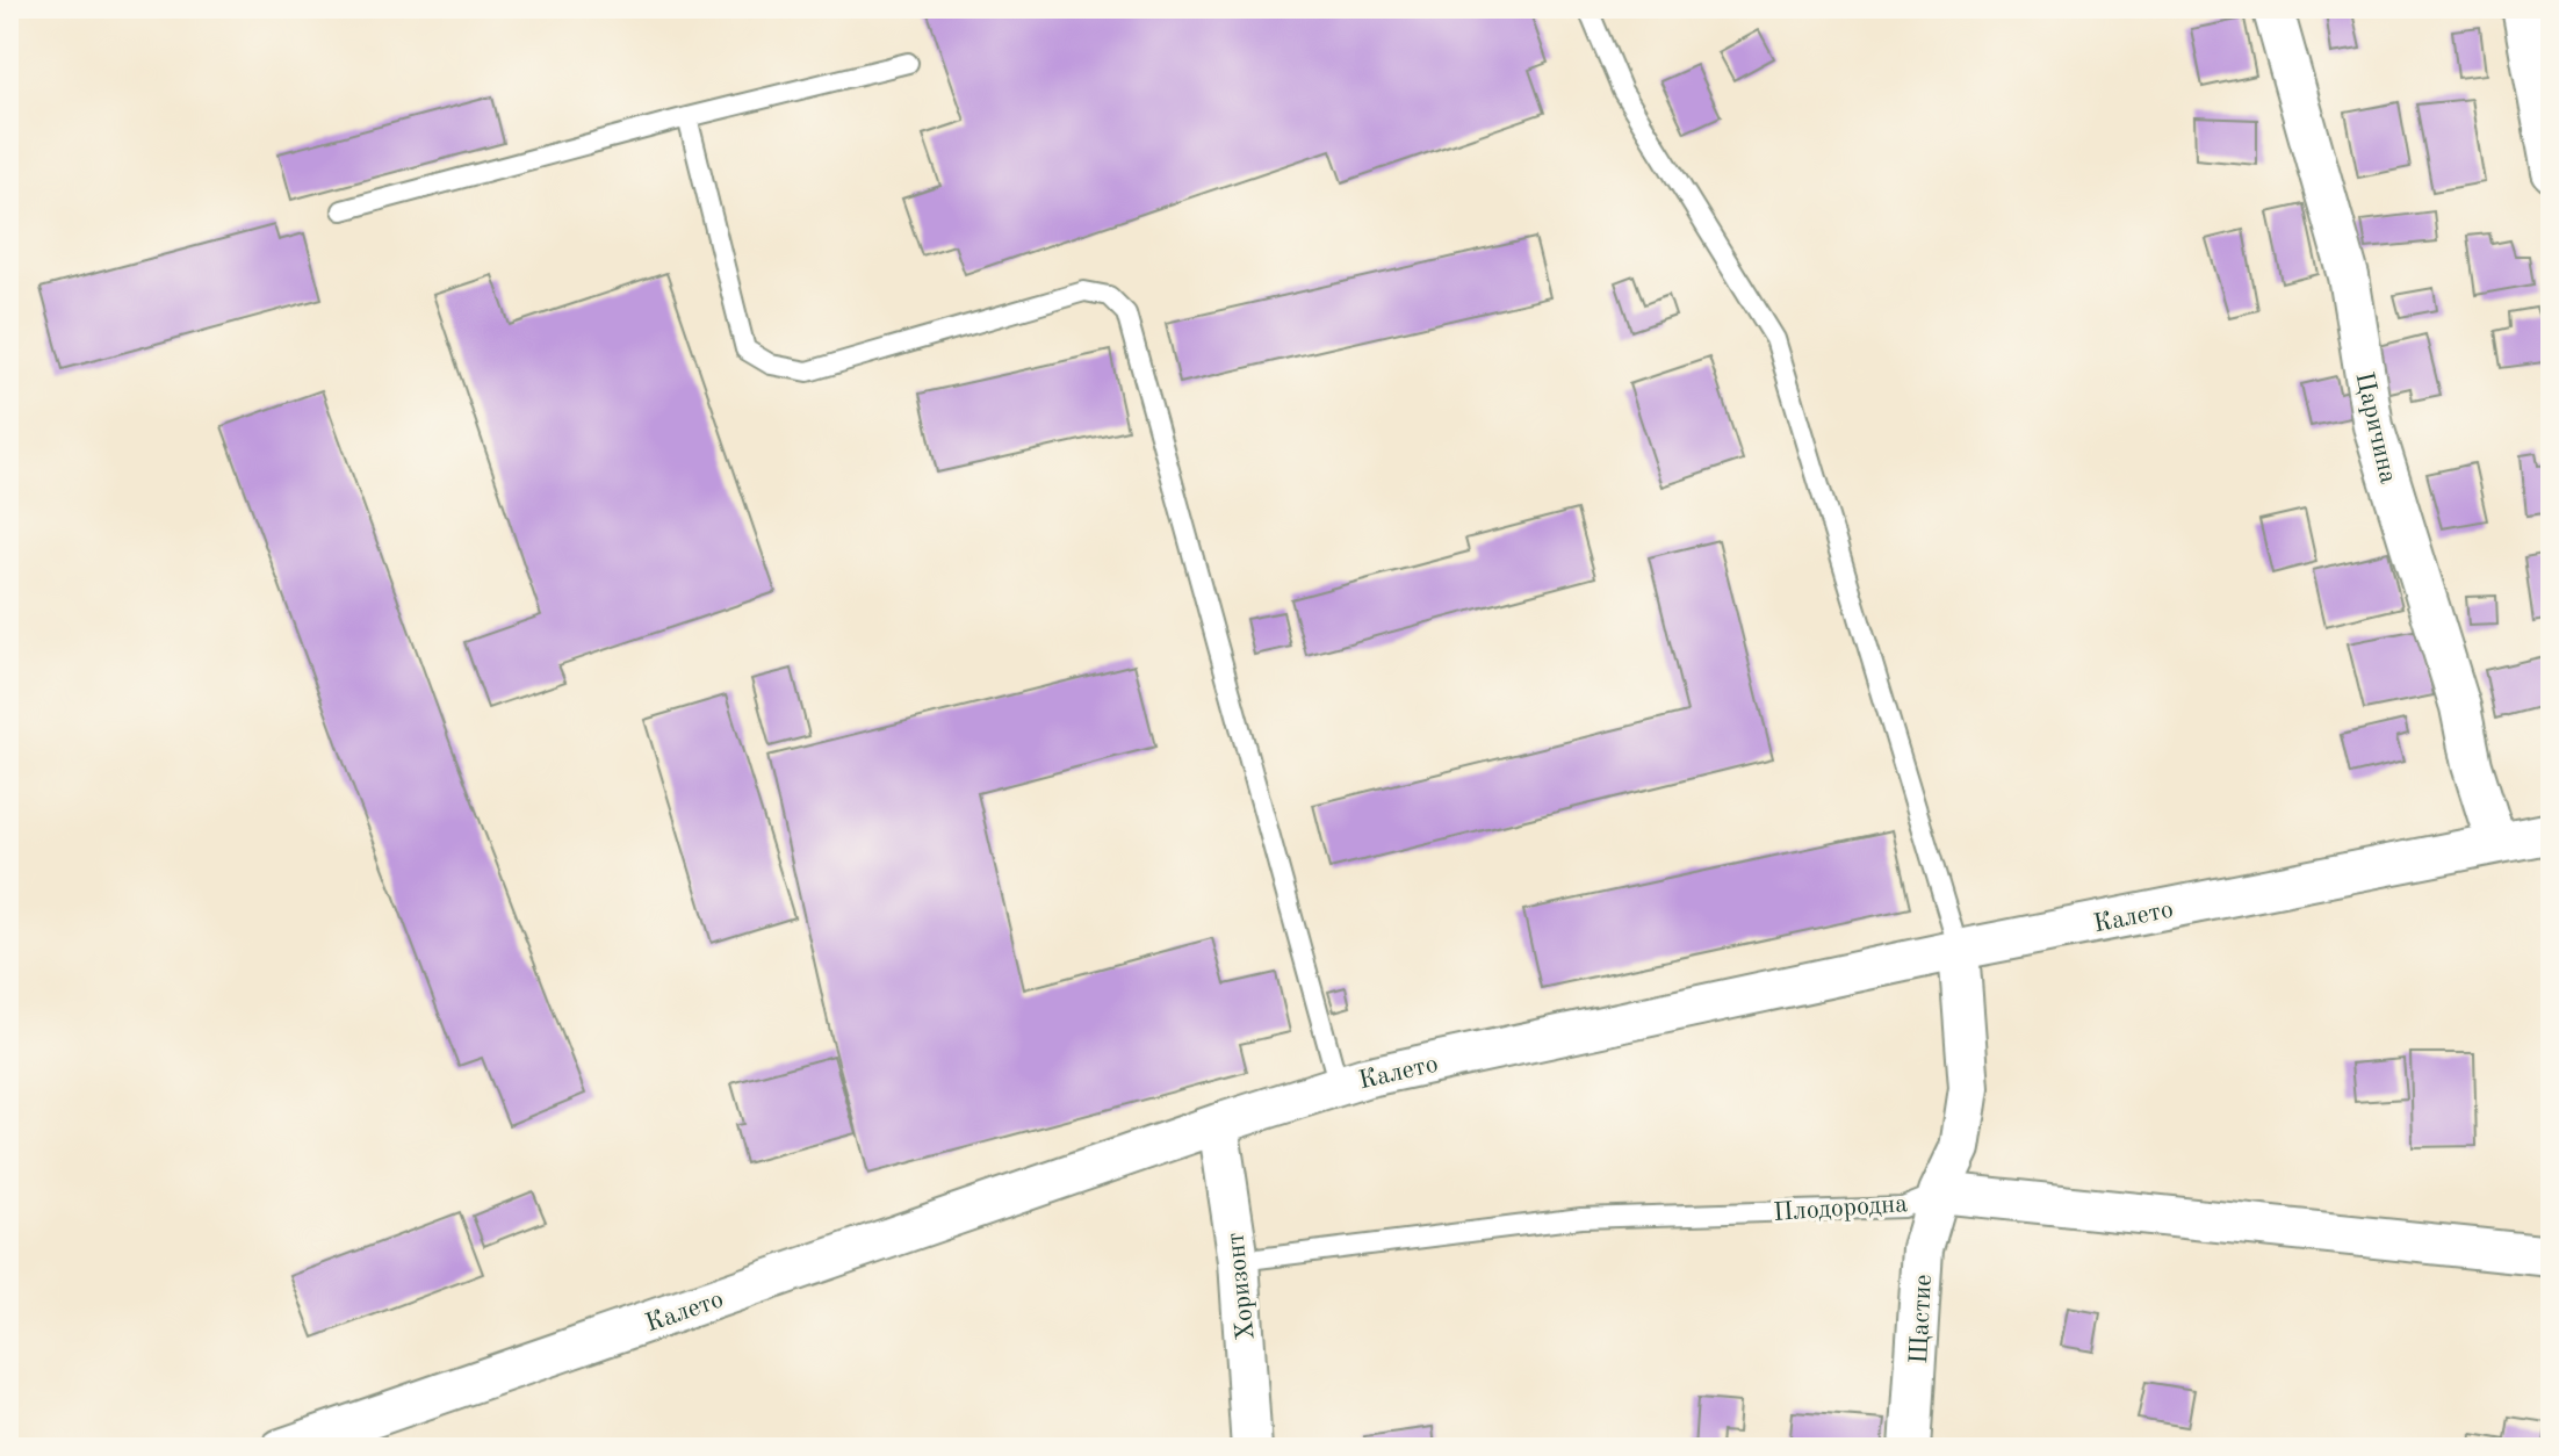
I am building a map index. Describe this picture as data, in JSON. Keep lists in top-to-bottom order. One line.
{"streets":{"street":["Царичина","Калето","Плодородна","Хоризонт","Щастие"]},"crossings":[["Царичина","Калето"],["Калето","Хоризонт"],["Калето","Щастие"],["Плодородна","Хоризонт"],["Плодородна","Щастие"]]}
